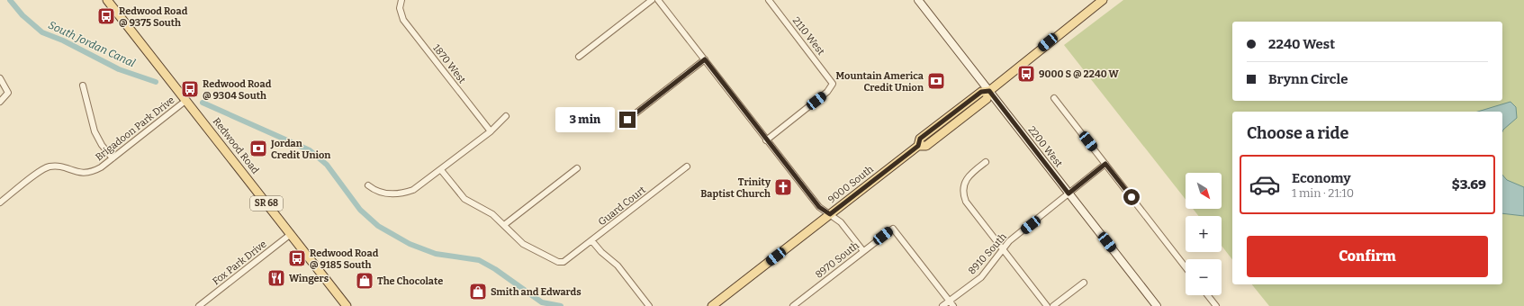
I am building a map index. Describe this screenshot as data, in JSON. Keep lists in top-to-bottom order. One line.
{"streets":{"main road":["Redwood Road","9000 South","SR 68"],"street":["2110 West","1870 West","Brigadoon Park Drive","2200 West","Guard Court","8910 South","8970 South","Fox Park Drive"]},"crossings":[["Brigadoon Park Drive","Redwood Road"],["Redwood Road","Fox Park Drive"],["2200 West","9000 South"],["2200 West","8910 South"],["8910 South","8970 South"]],"water":["South Jordan Canal"],"places":{"bus stop":["Redwood Road @ 9375 South","9000 S @ 2240 W","Redwood Road @ 9304 South","Redwood Road @ 9185 South"],"bank":["Mountain America Credit Union","Jordan Credit Union"],"church":["Trinity Baptist Church"],"restaurant":["Wingers"],"shop":["The Chocolate","Smith and Edwards"]},"north":"bottom right","page":{"banner":["2240 West","Brynn Circle"],"bubble":"3 min","heading":"Choose a ride","list":[{"name":"Economy","note":"1 min · 21:10","value":"$3.69"}],"map_buttons":["+","−"],"buttons":"Confirm"}}
